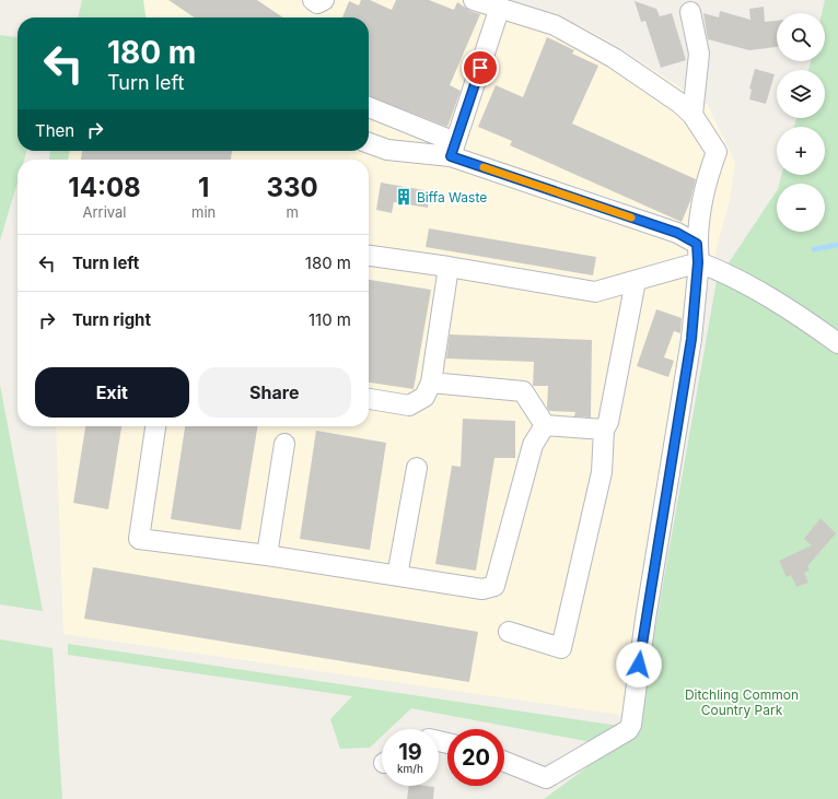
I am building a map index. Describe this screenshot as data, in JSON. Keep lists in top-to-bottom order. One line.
{"parks":["Ditchling Common Country Park"],"places":{"building":["Biffa Waste"]},"page":{"map_buttons":["+","−"],"turn":["180 m","Turn left"],"then":"Then","eta":["14:08","Arrival","1","min","330","m"],"list":[{"name":"Turn left","value":"180 m"},{"name":"Turn right","value":"110 m"}],"buttons":["Exit","Share"],"speed":"19 km/h","limit":"20"}}
